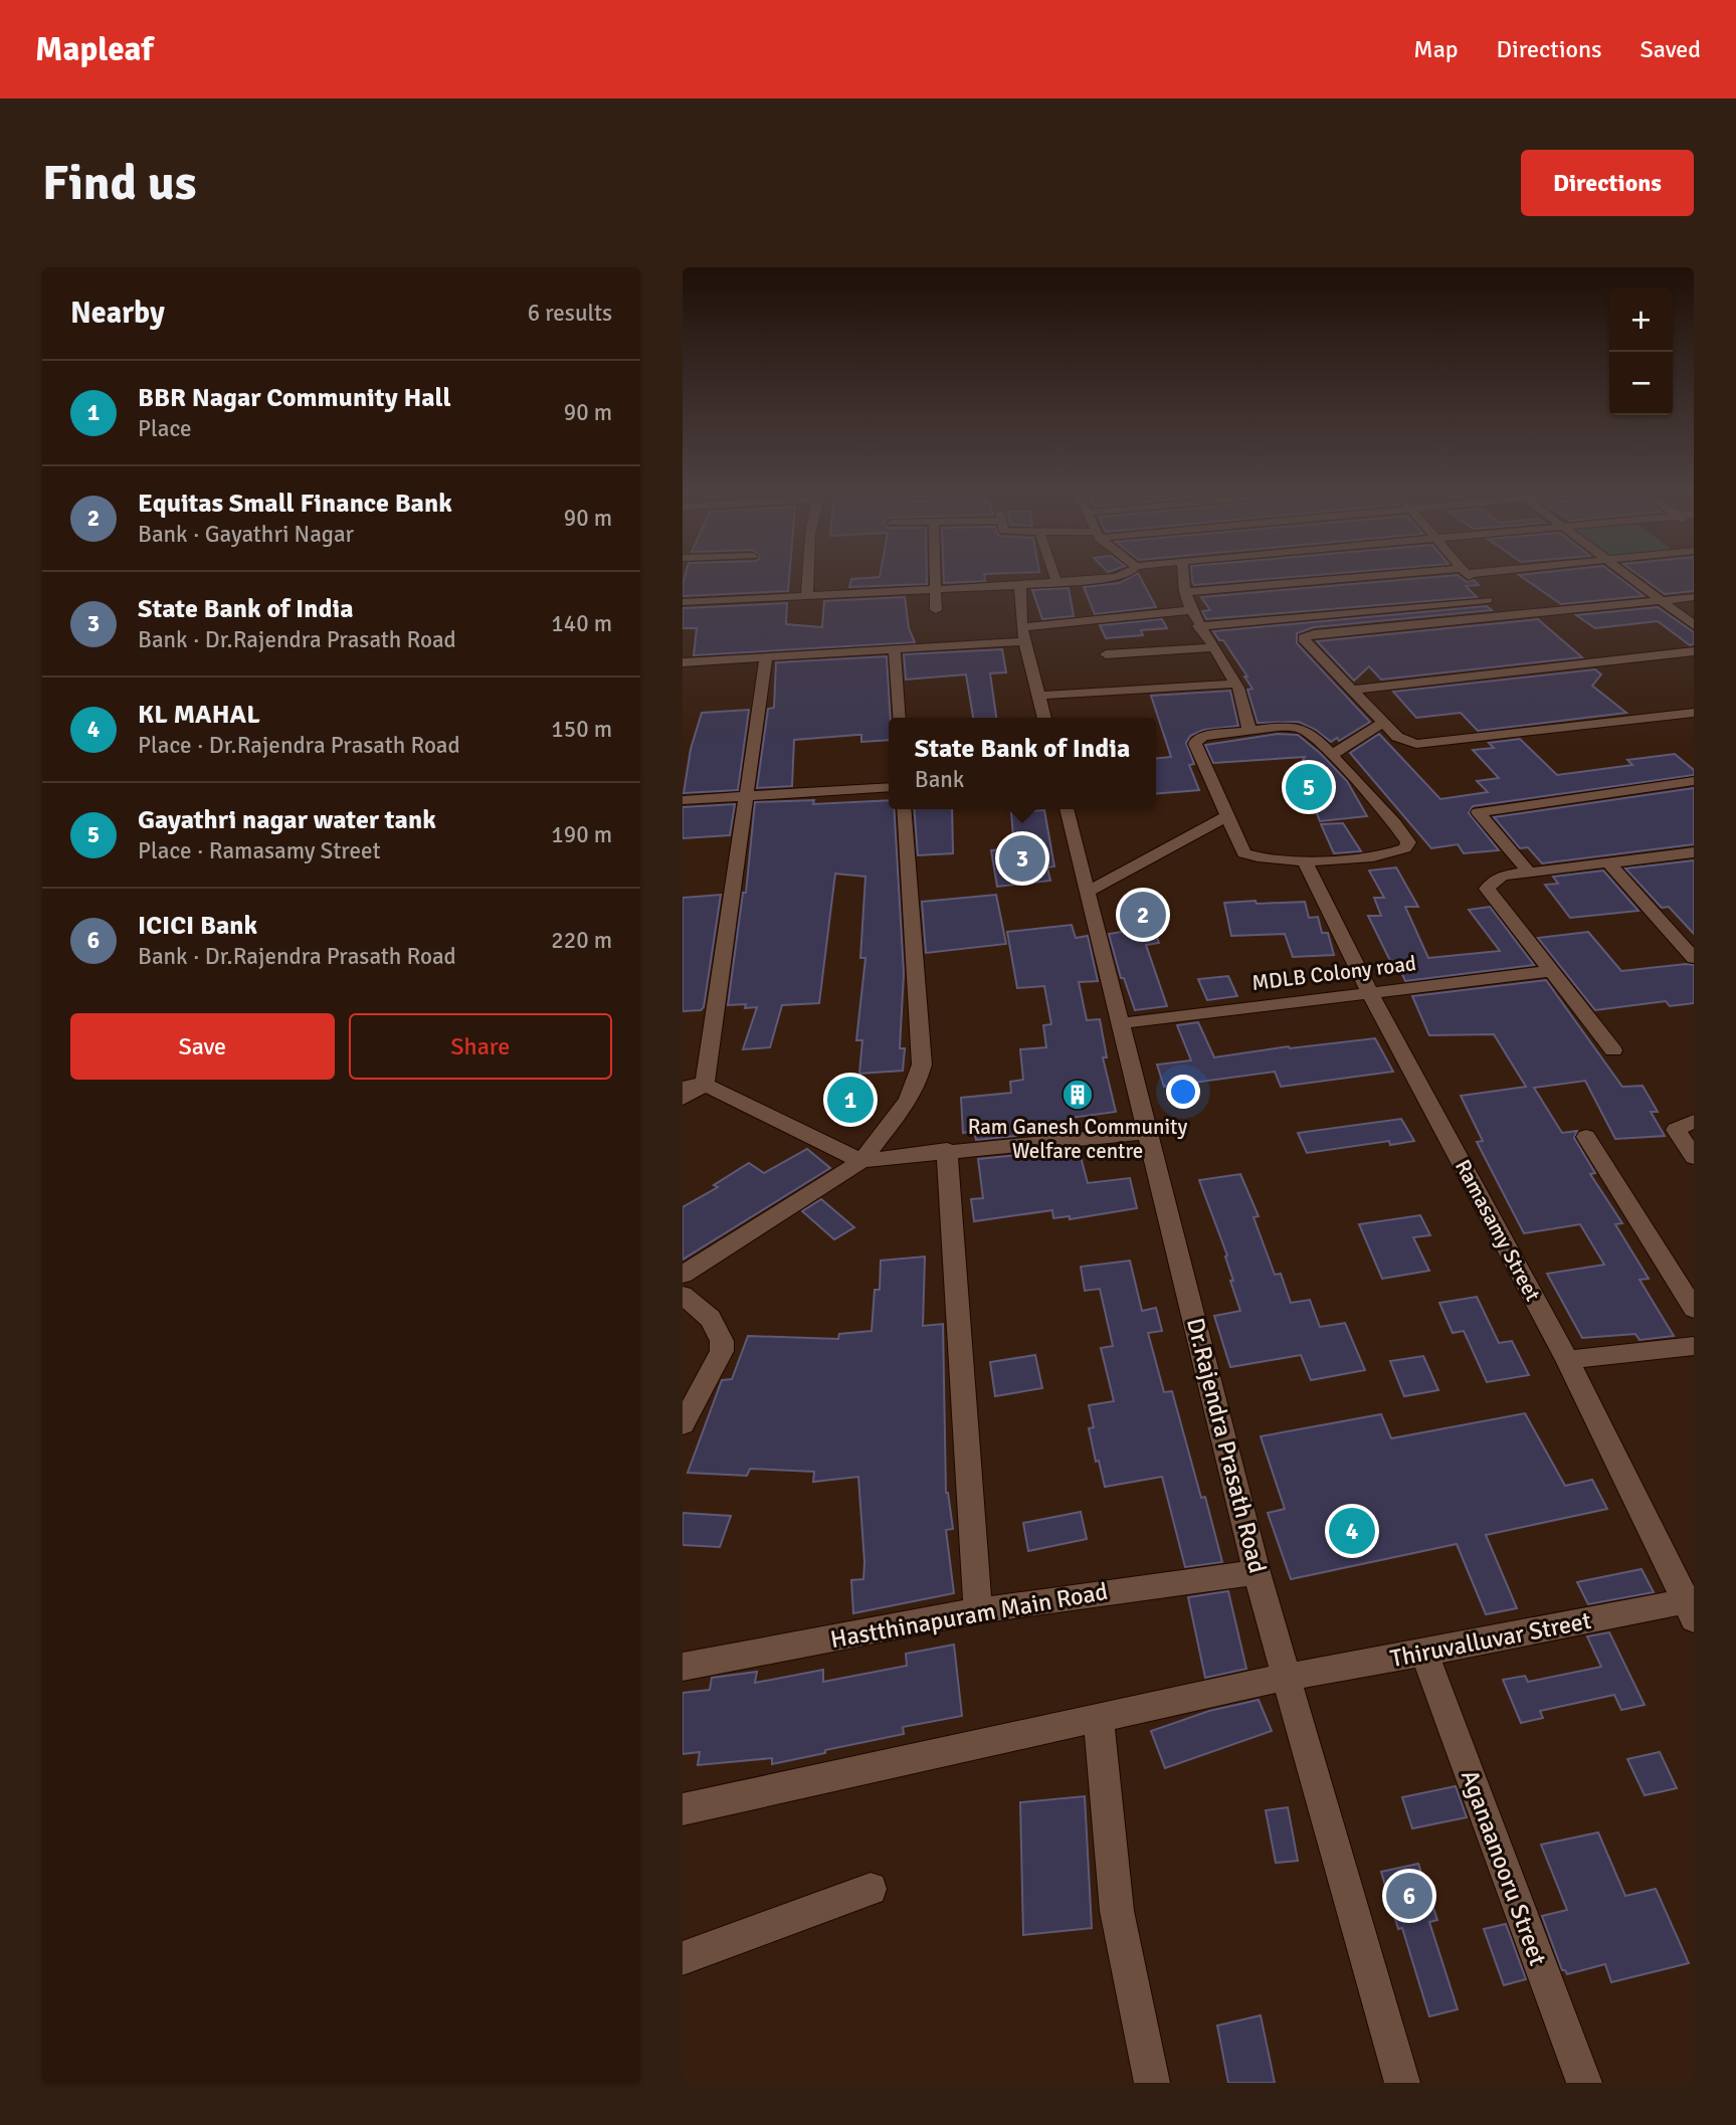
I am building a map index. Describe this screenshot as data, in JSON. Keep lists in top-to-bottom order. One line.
{"streets":{"street":["MDLB Colony road","Ramasamy Street","Dr.Rajendra Prasath Road","Hastthinapuram Main Road","Thiruvalluvar Street","Aganaanooru Street"]},"crossings":[["MDLB Colony road","Ramasamy Street"],["MDLB Colony road","Dr.Rajendra Prasath Road"],["Ramasamy Street","Thiruvalluvar Street"],["Dr.Rajendra Prasath Road","Hastthinapuram Main Road"],["Dr.Rajendra Prasath Road","Thiruvalluvar Street"],["Thiruvalluvar Street","Aganaanooru Street"]],"places":{"building":["Ram Ganesh Community Welfare centre"]},"page":{"header":"Mapleaf","nav":["Map","Directions","Saved"],"buttons":["Directions",["Save","Share"]],"title":"Find us","heading":["Nearby","6 results"],"map_buttons":["+","−"],"list":[{"mark":"1","name":"BBR Nagar Community Hall","note":"Place","value":"90 m"},{"mark":"2","name":"Equitas Small Finance Bank","note":"Bank · Gayathri Nagar","value":"90 m"},{"mark":"3","name":"State Bank of India","note":"Bank · Dr.Rajendra Prasath Road","value":"140 m"},{"mark":"4","name":"KL MAHAL","note":"Place · Dr.Rajendra Prasath Road","value":"150 m"},{"mark":"5","name":"Gayathri nagar water tank","note":"Place · Ramasamy Street","value":"190 m"},{"mark":"6","name":"ICICI Bank","note":"Bank · Dr.Rajendra Prasath Road","value":"220 m"}],"popup":["State Bank of India","Bank"],"pins":["5","3","2","1","4","6"]}}
